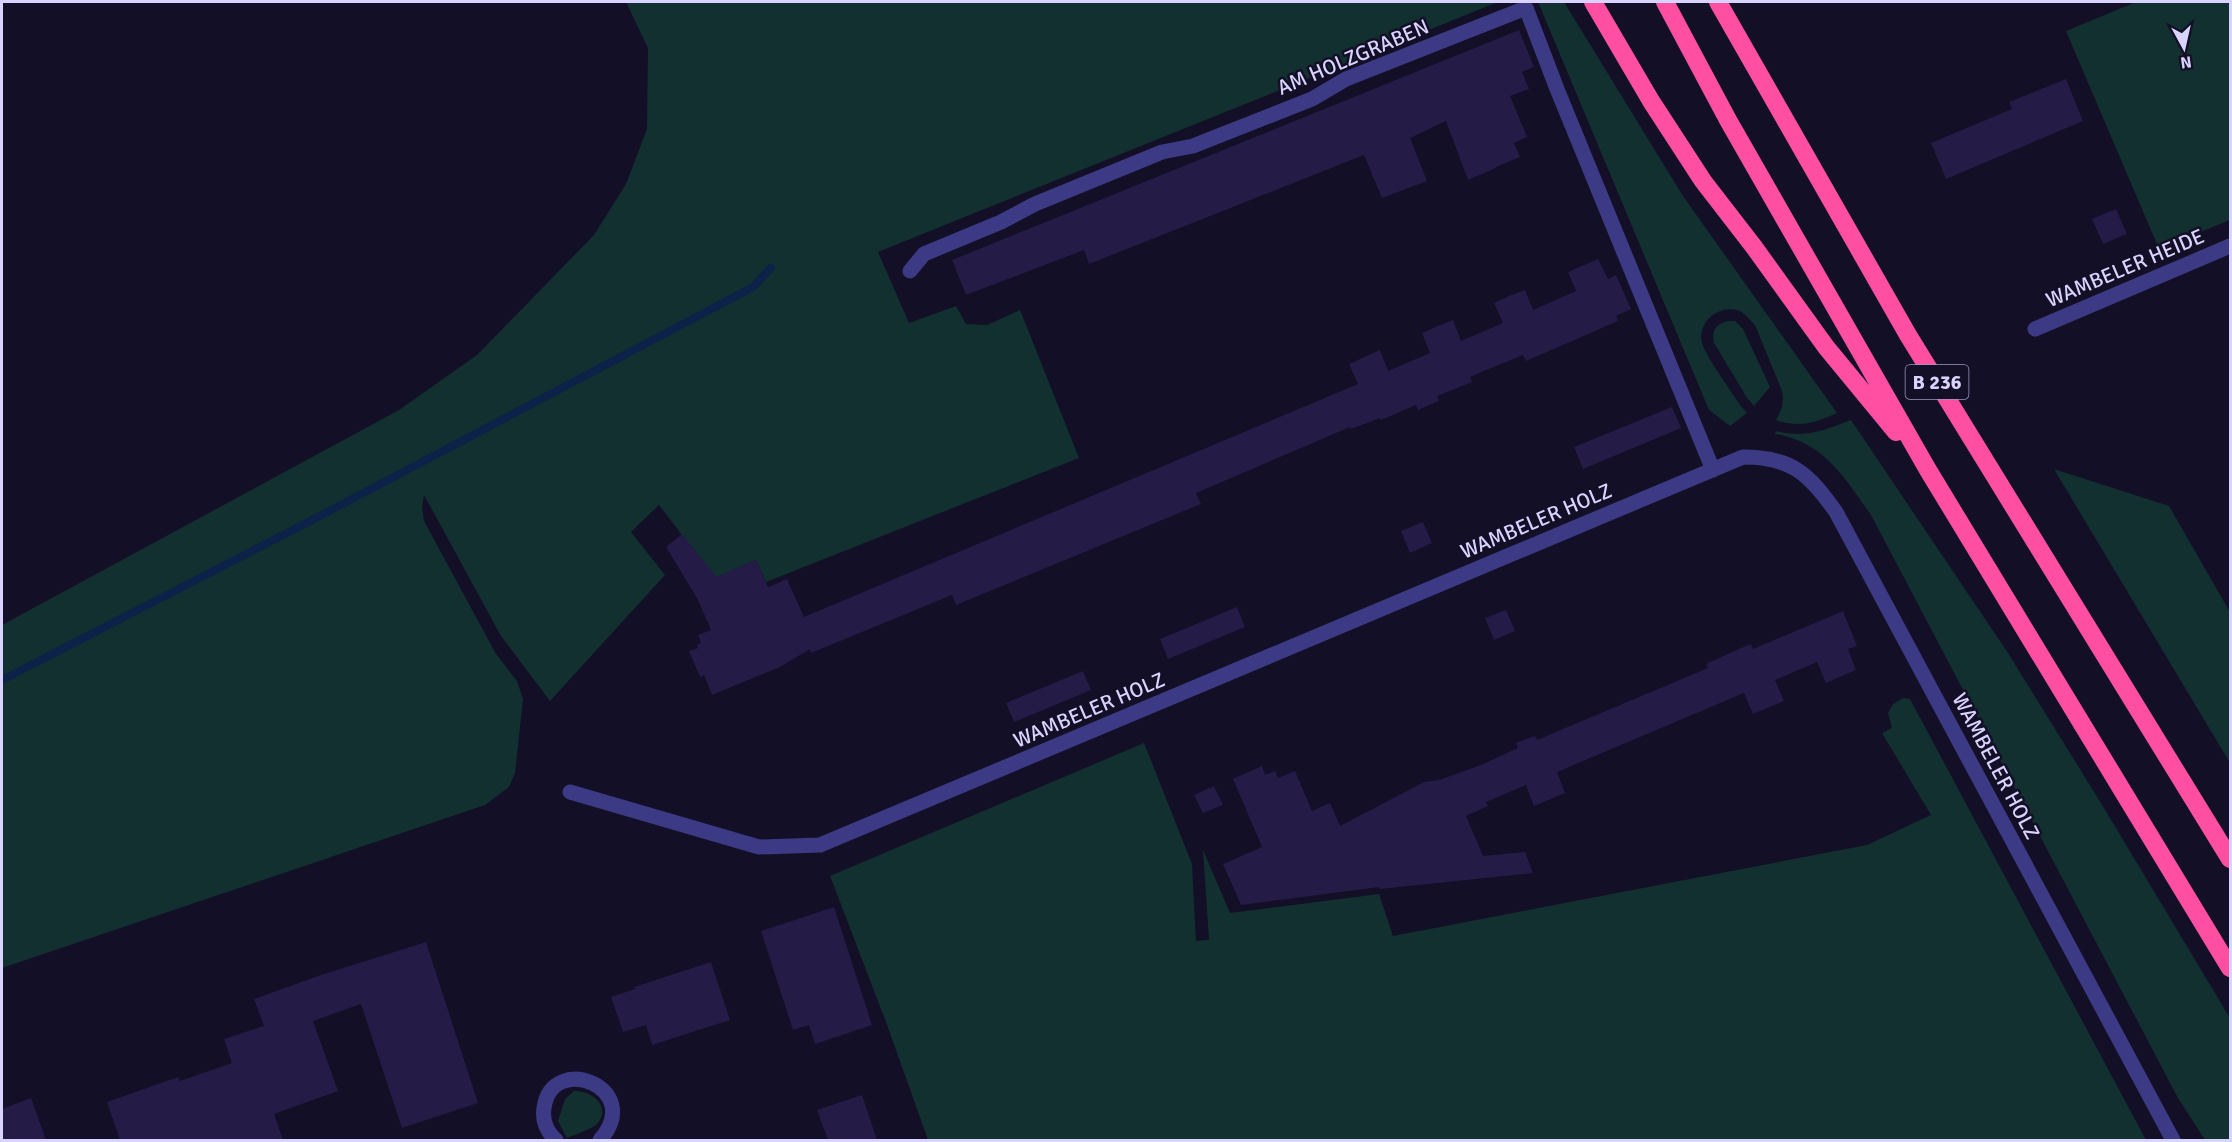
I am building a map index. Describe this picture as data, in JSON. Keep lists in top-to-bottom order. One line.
{"streets":{"highway":["B 236"],"street":["AM HOLZGRABEN","WAMBELER HEIDE","WAMBELER HOLZ"]},"crossings":[["AM HOLZGRABEN","WAMBELER HOLZ"]],"north":"bottom"}
